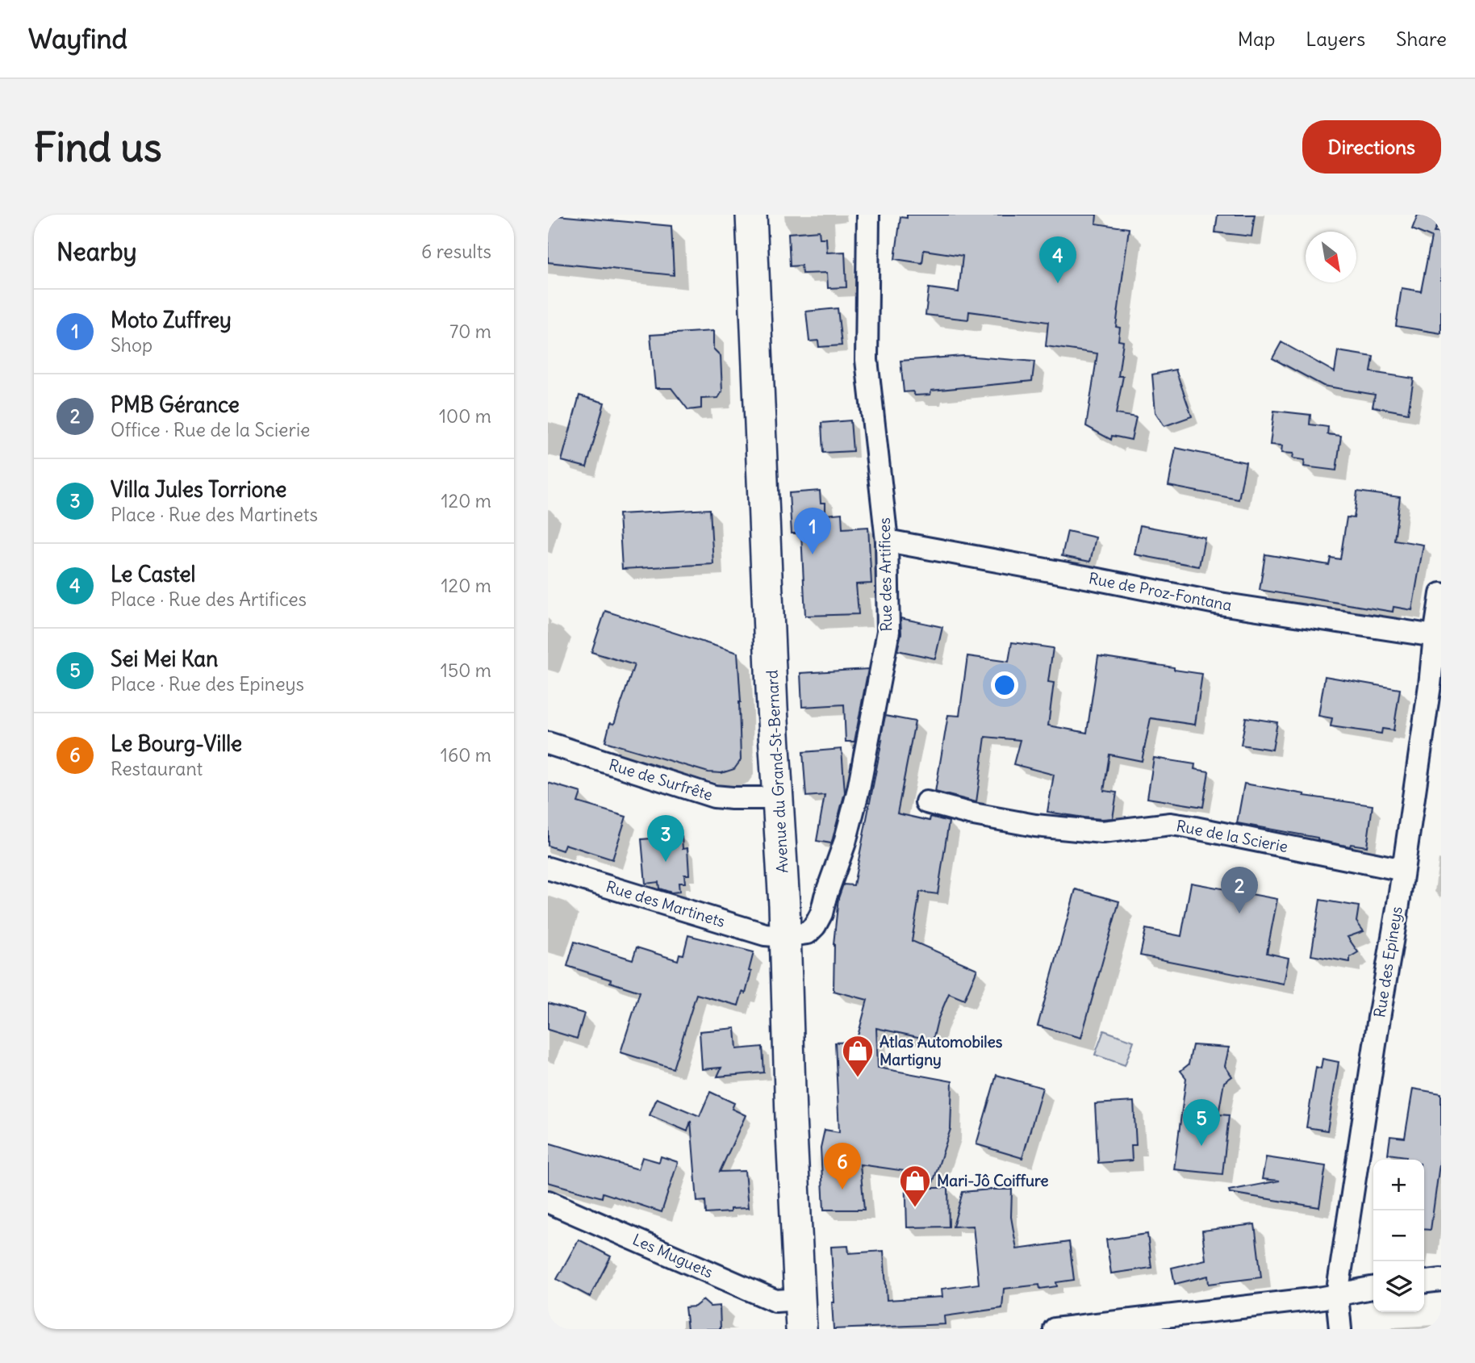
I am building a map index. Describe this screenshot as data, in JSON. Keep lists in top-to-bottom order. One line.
{"streets":{"street":["Rue des Artifices","Rue de Proz-Fontana","Avenue du Grand-St-Bernard","Rue de Surfrête","Rue de la Scierie","Rue des Martinets","Rue des Epineys","Les Muguets"]},"crossings":[["Rue des Artifices","Rue de Proz-Fontana"],["Rue des Artifices","Avenue du Grand-St-Bernard"],["Rue des Artifices","Rue des Martinets"],["Rue de Proz-Fontana","Rue des Epineys"],["Avenue du Grand-St-Bernard","Rue de Surfrête"],["Avenue du Grand-St-Bernard","Rue des Martinets"],["Avenue du Grand-St-Bernard","Les Muguets"],["Rue de la Scierie","Rue des Epineys"]],"places":{"shop":["Atlas Automobiles Martigny","Mari-Jô Coiffure"]},"north":"bottom right","page":{"header":"Wayfind","nav":["Map","Layers","Share"],"buttons":"Directions","title":"Find us","heading":["Nearby","6 results"],"pins":["4","1","3","2","5","6"],"list":[{"mark":"1","name":"Moto Zuffrey","note":"Shop","value":"70 m"},{"mark":"2","name":"PMB Gérance","note":"Office · Rue de la Scierie","value":"100 m"},{"mark":"3","name":"Villa Jules Torrione","note":"Place · Rue des Martinets","value":"120 m"},{"mark":"4","name":"Le Castel","note":"Place · Rue des Artifices","value":"120 m"},{"mark":"5","name":"Sei Mei Kan","note":"Place · Rue des Epineys","value":"150 m"},{"mark":"6","name":"Le Bourg-Ville","note":"Restaurant","value":"160 m"}],"map_buttons":["+","−"]}}
